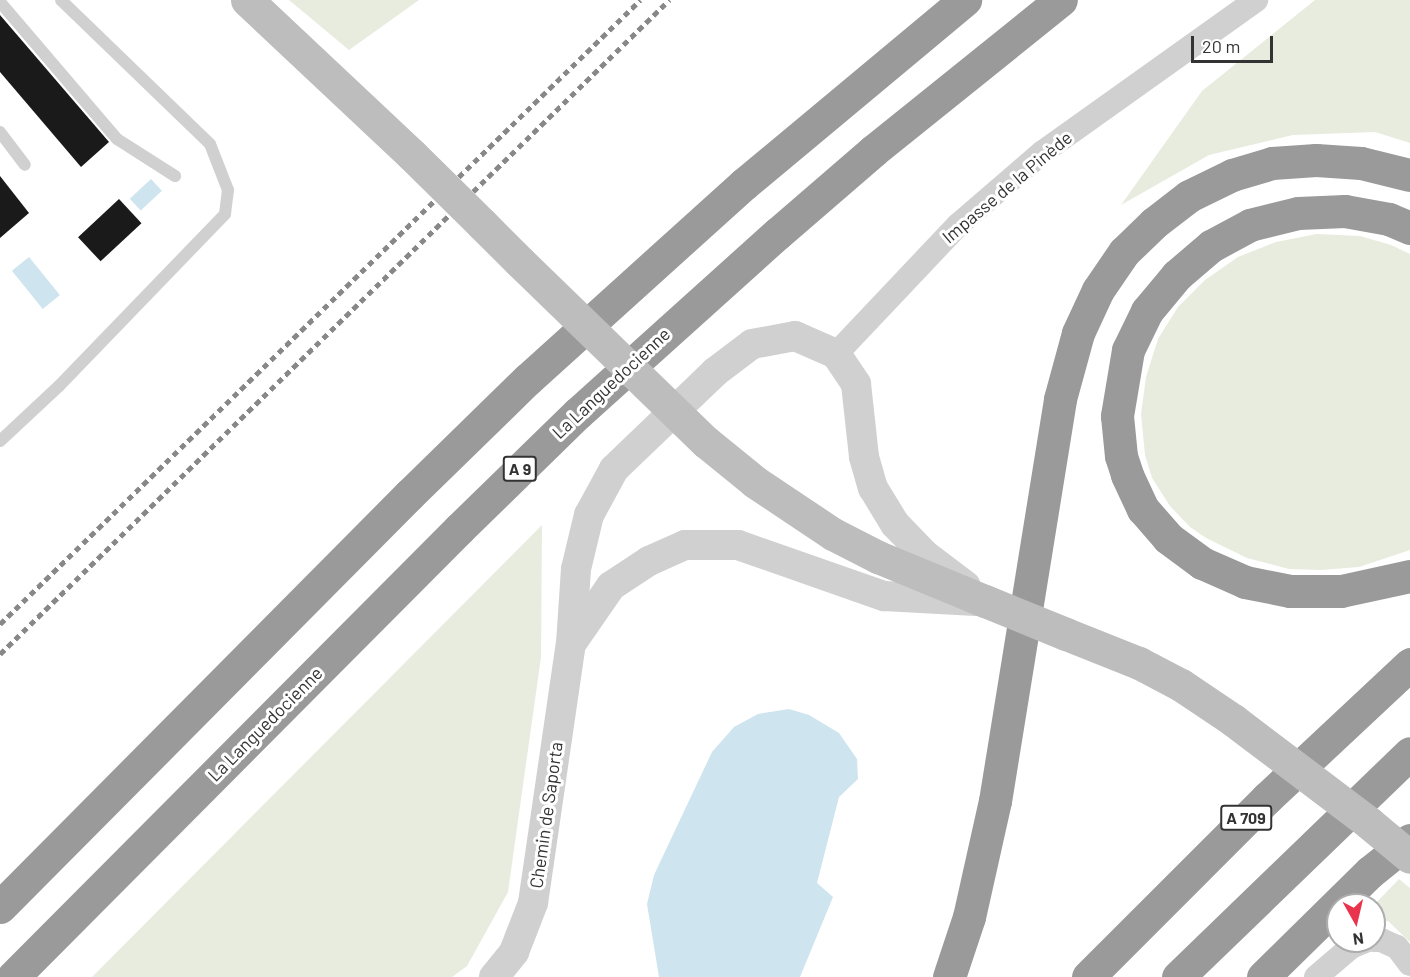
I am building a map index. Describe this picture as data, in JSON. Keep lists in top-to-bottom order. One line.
{"streets":{"highway":["La Languedocienne","A 9","A 709"],"street":["Impasse de la Pinède","Chemin de Saporta"]},"crossings":[["Impasse de la Pinède","Chemin de Saporta"]],"scale_bar":"20 m","north":"bottom"}
